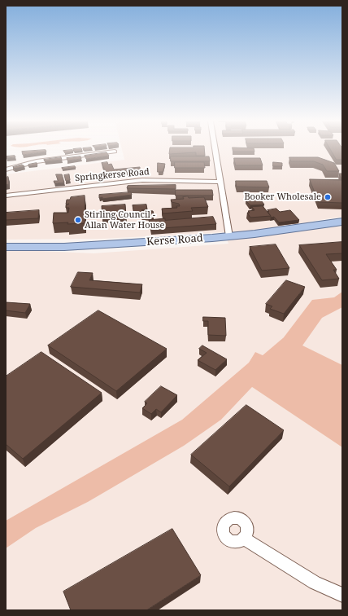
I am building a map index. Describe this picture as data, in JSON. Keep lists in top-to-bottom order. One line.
{"streets":{"main road":["Kerse Road"],"street":["Springkerse Road"]},"places":["Booker Wholesale","Stirling Council - Allan Water House"]}
